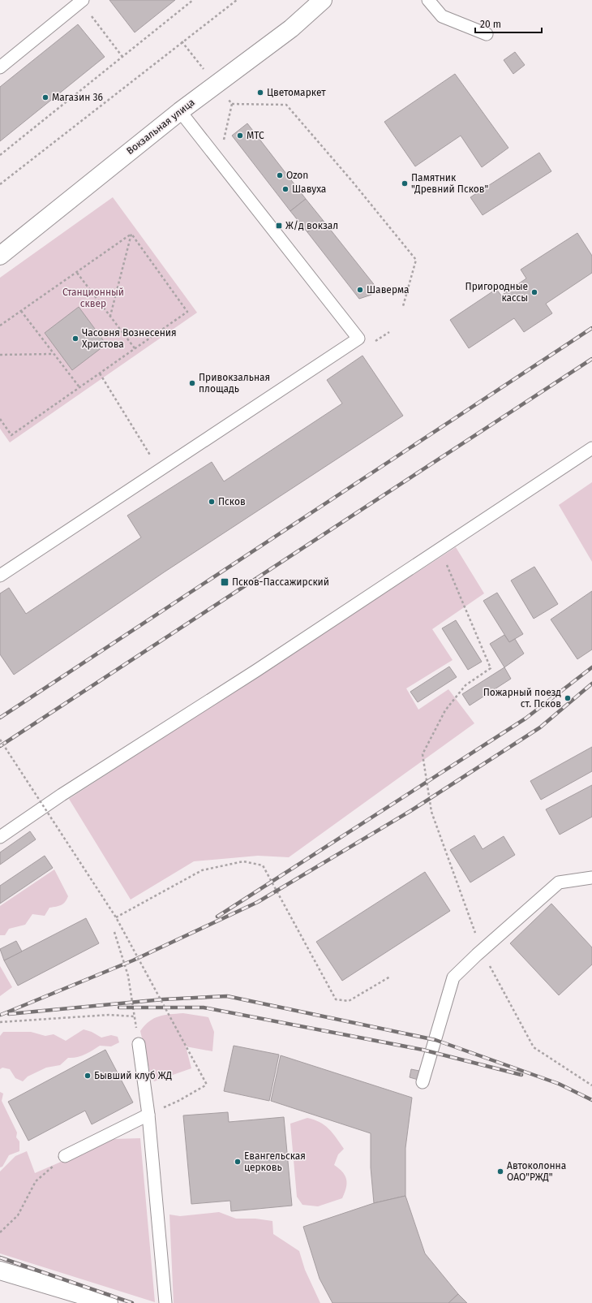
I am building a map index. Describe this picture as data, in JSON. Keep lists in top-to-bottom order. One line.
{"streets":{"main road":["Вокзальная улица"]},"parks":["Станционный сквер"],"places":{"other":["Цветомаркет","Магазин 36","МТС","Ozon","Памятник \"Древний Псков\"","Шавуха","Шаверма","Пригородные кассы","Часовня Вознесения Христова","Привокзальная площадь","Псков","Пожарный поезд ст. Псков","Бывший клуб ЖД","Евангельская церковь","Автоколонна ОАО\"РЖД\""],"transit":["Ж/д вокзал","Псков-Пассажирский"]},"scale_bar":"20 m"}
